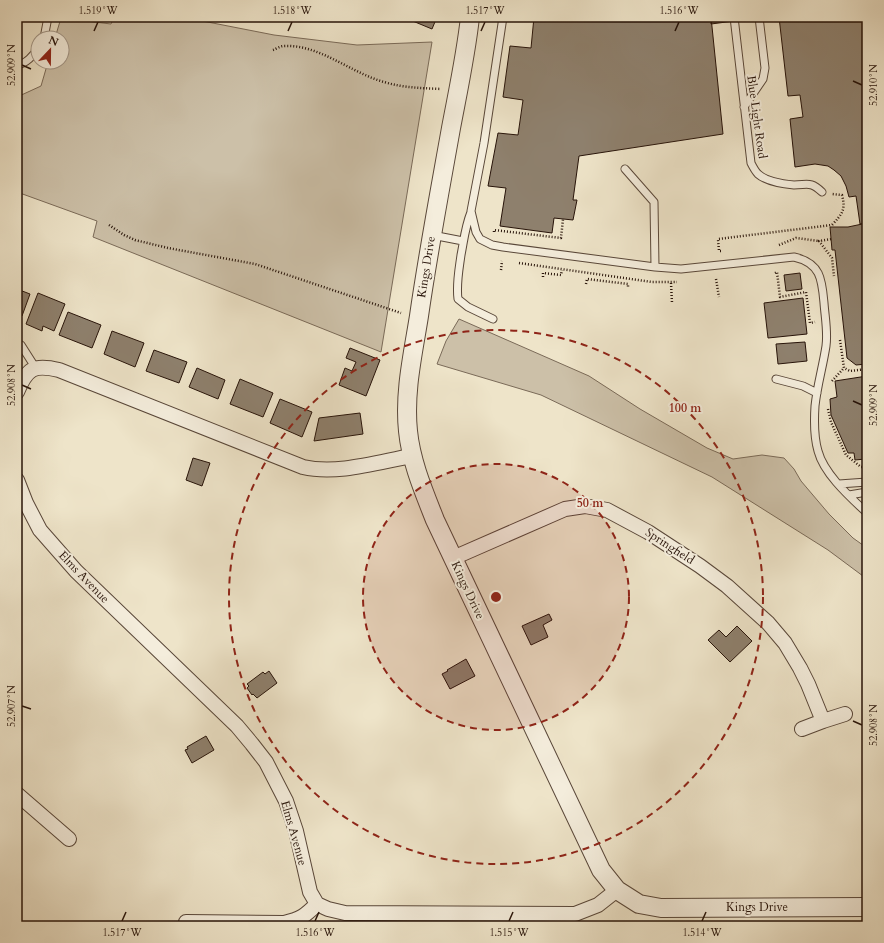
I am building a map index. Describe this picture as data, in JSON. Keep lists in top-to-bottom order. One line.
{"streets":{"street":["Kings Drive","Springfield","Elms Avenue"],"lane":["Blue Light Road"]},"crossings":[["Kings Drive","Springfield"]],"north":"top","coordinates":["1.519°W","1.518°W","1.517°W","1.516°W","52.909°N","52.910°N","52.908°N","52.907°N","1.515°W","1.514°W"],"rings":["100 m","50 m"]}
